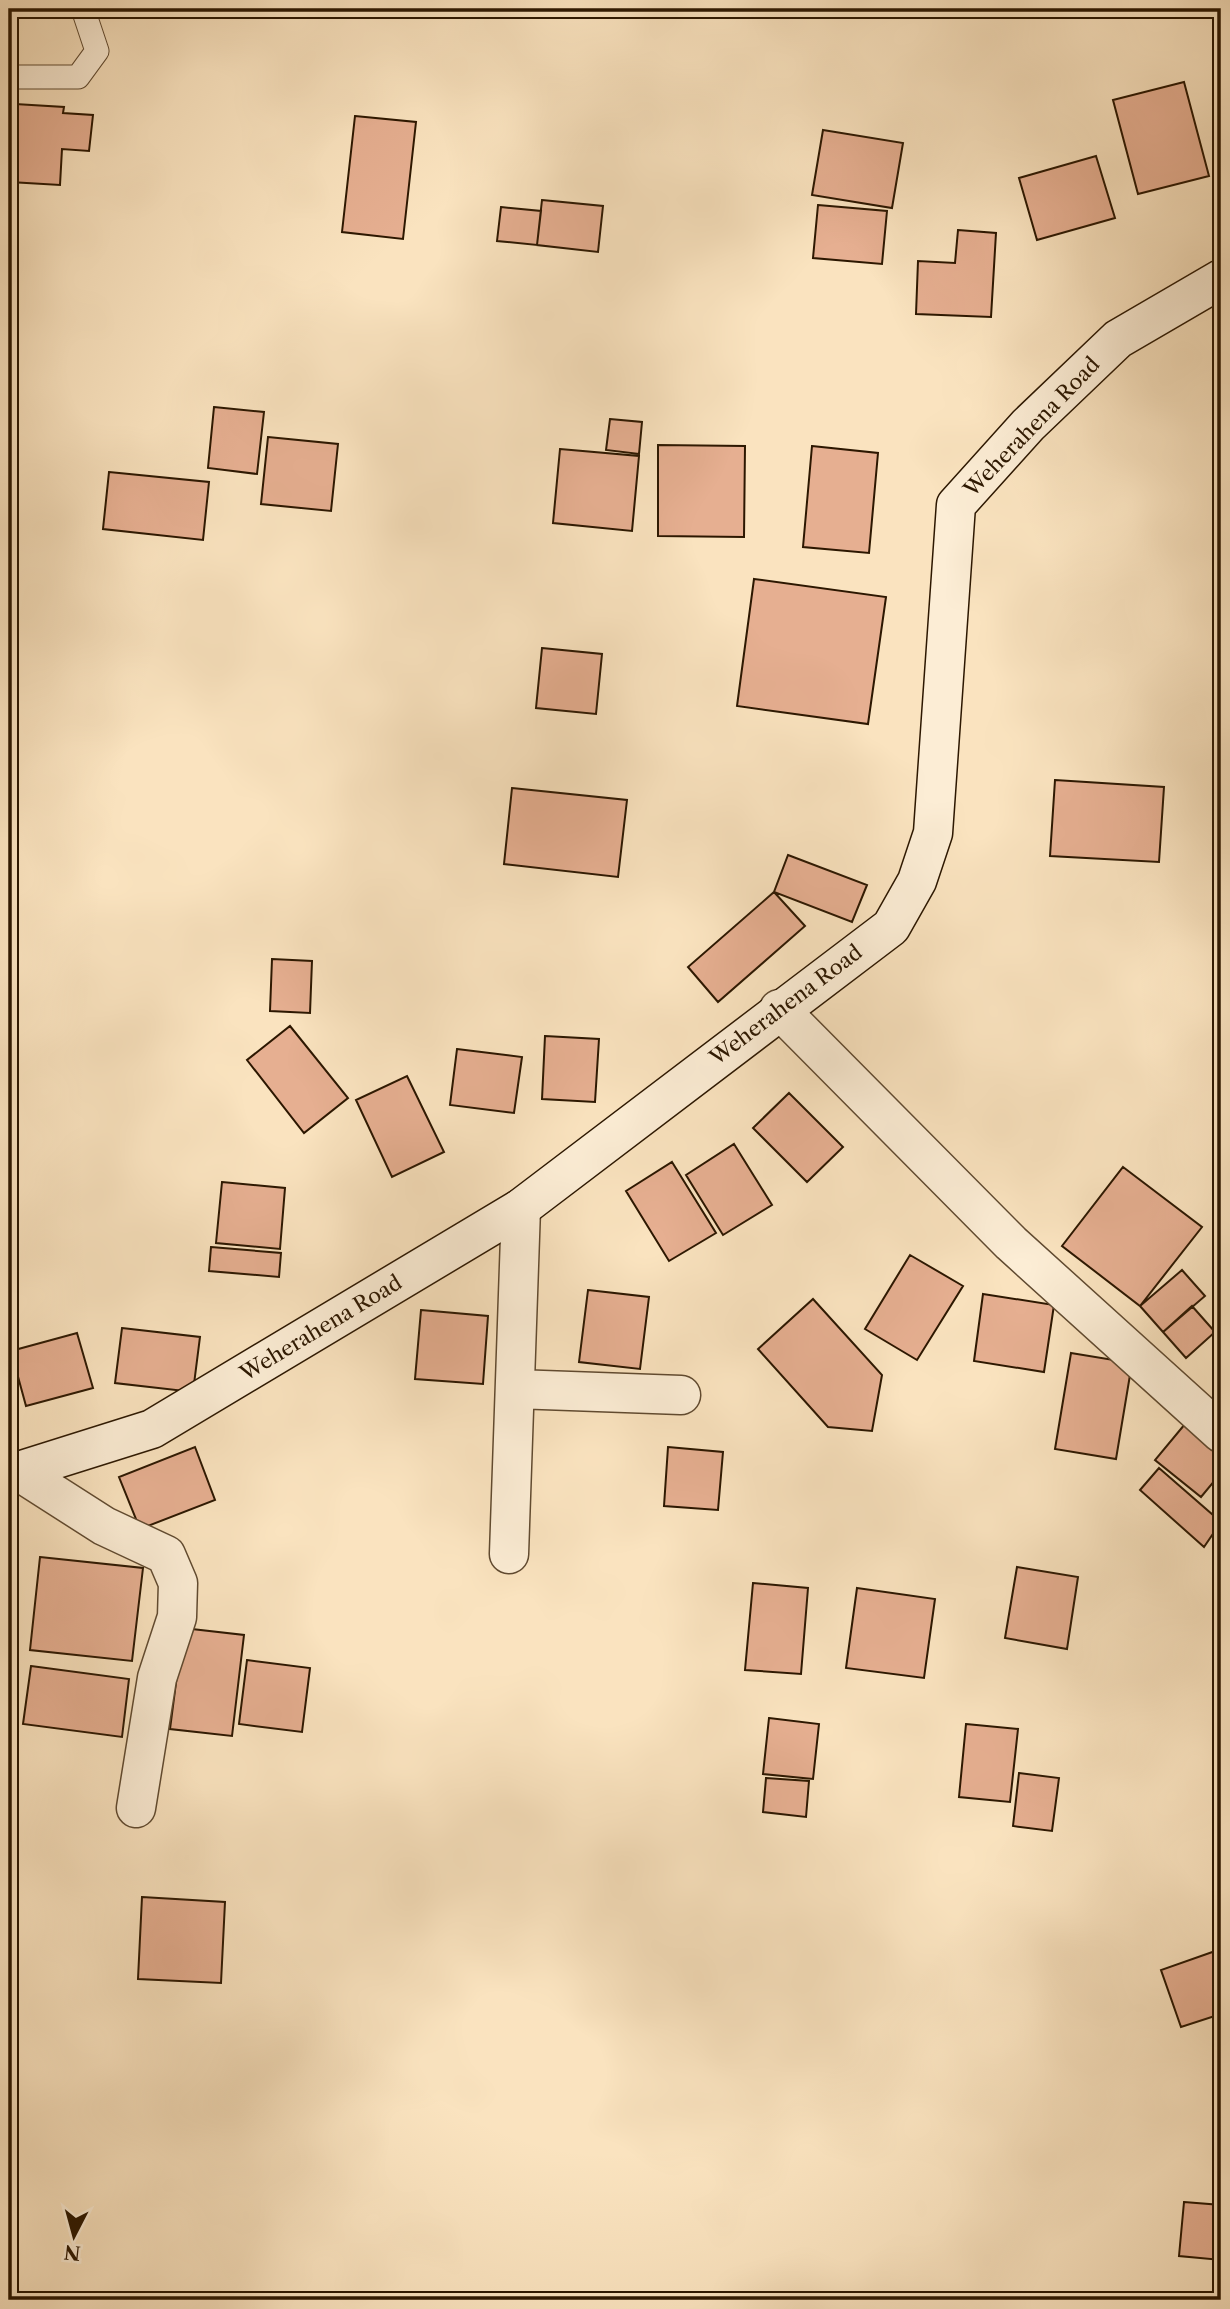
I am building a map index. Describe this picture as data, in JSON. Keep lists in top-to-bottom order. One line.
{"streets":{"main road":["Weherahena Road"]},"north":"bottom"}
